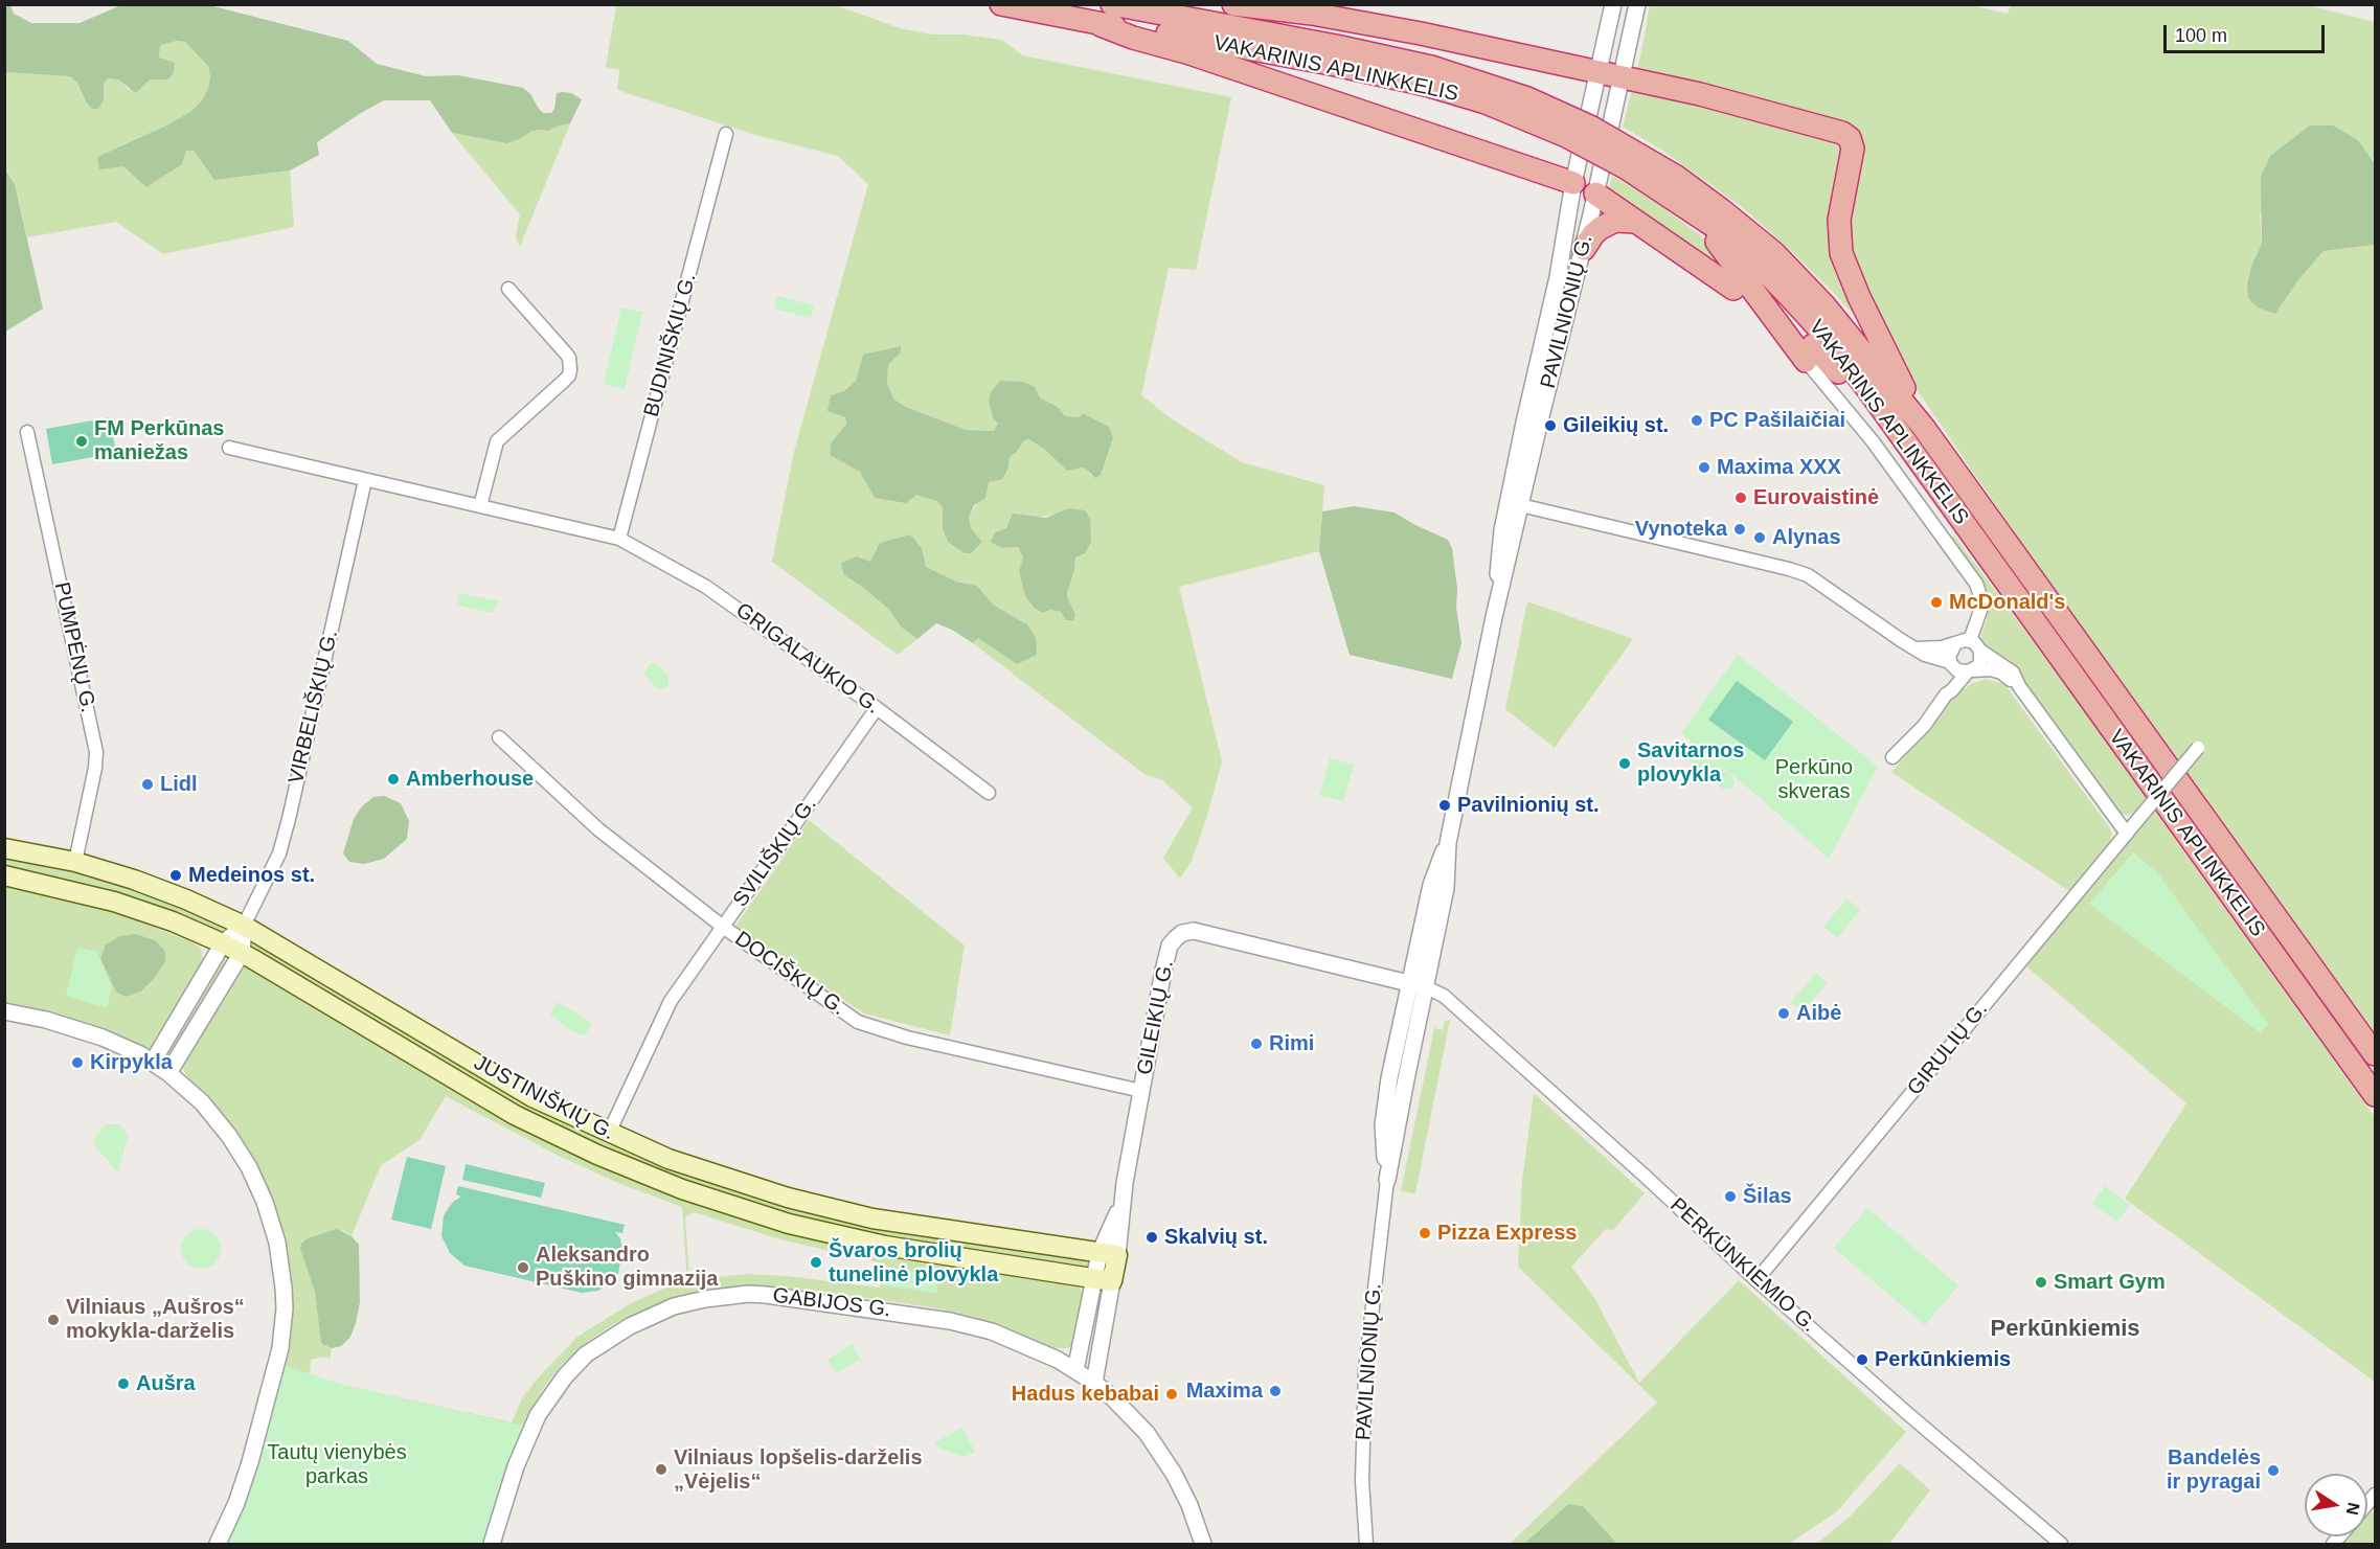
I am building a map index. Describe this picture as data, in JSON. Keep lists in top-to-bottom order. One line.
{"streets":{"highway":["VAKARINIS APLINKKELIS"],"main road":["GILEIKIŲ G.","JUSTINIŠKIŲ G."],"street":["PAVILNIONIŲ G.","BUDINIŠKIŲ G.","PUMPĖNŲ G.","GRIGALAUKIO G.","VIRBELIŠKIŲ G.","SVILIŠKIŲ G.","DOCIŠKIŲ G.","GIRULIŲ G.","PERKŪNKIEMIO G.","GABIJOS G."]},"crossings":[["PAVILNIONIŲ G.","GILEIKIŲ G."],["PAVILNIONIŲ G.","PERKŪNKIEMIO G."],["BUDINIŠKIŲ G.","GRIGALAUKIO G."],["PUMPĖNŲ G.","JUSTINIŠKIŲ G."],["GRIGALAUKIO G.","SVILIŠKIŲ G."],["VIRBELIŠKIŲ G.","JUSTINIŠKIŲ G."],["SVILIŠKIŲ G.","DOCIŠKIŲ G."],["SVILIŠKIŲ G.","JUSTINIŠKIŲ G."],["DOCIŠKIŲ G.","GILEIKIŲ G."],["GILEIKIŲ G.","JUSTINIŠKIŲ G."],["GILEIKIŲ G.","PERKŪNKIEMIO G."],["GILEIKIŲ G.","GABIJOS G."],["GIRULIŲ G.","PERKŪNKIEMIO G."]],"districts":["Perkūnkiemis"],"parks":["Perkūno skveras","Tautų vienybės parkas"],"places":["PC Pašilaičiai","Gileikių st.","FM Perkūnas maniežas","Maxima XXX","Eurovaistinė","Vynoteka","Alynas","McDonald's","Savitarnos plovykla","Amberhouse","Lidl","Pavilnionių st.","Medeinos st.","Aibė","Rimi","Kirpykla","Šilas","Pizza Express","Skalvių st.","Švaros brolių tunelinė plovykla","Aleksandro Puškino gimnazija","Smart Gym","Vilniaus „Aušros“ mokykla-darželis","Perkūnkiemis","Aušra","Maxima","Hadus kebabai","Vilniaus lopšelis-darželis „Vėjelis“","Bandelės ir pyragai"],"scale_bar":"100 m","north":"right"}
